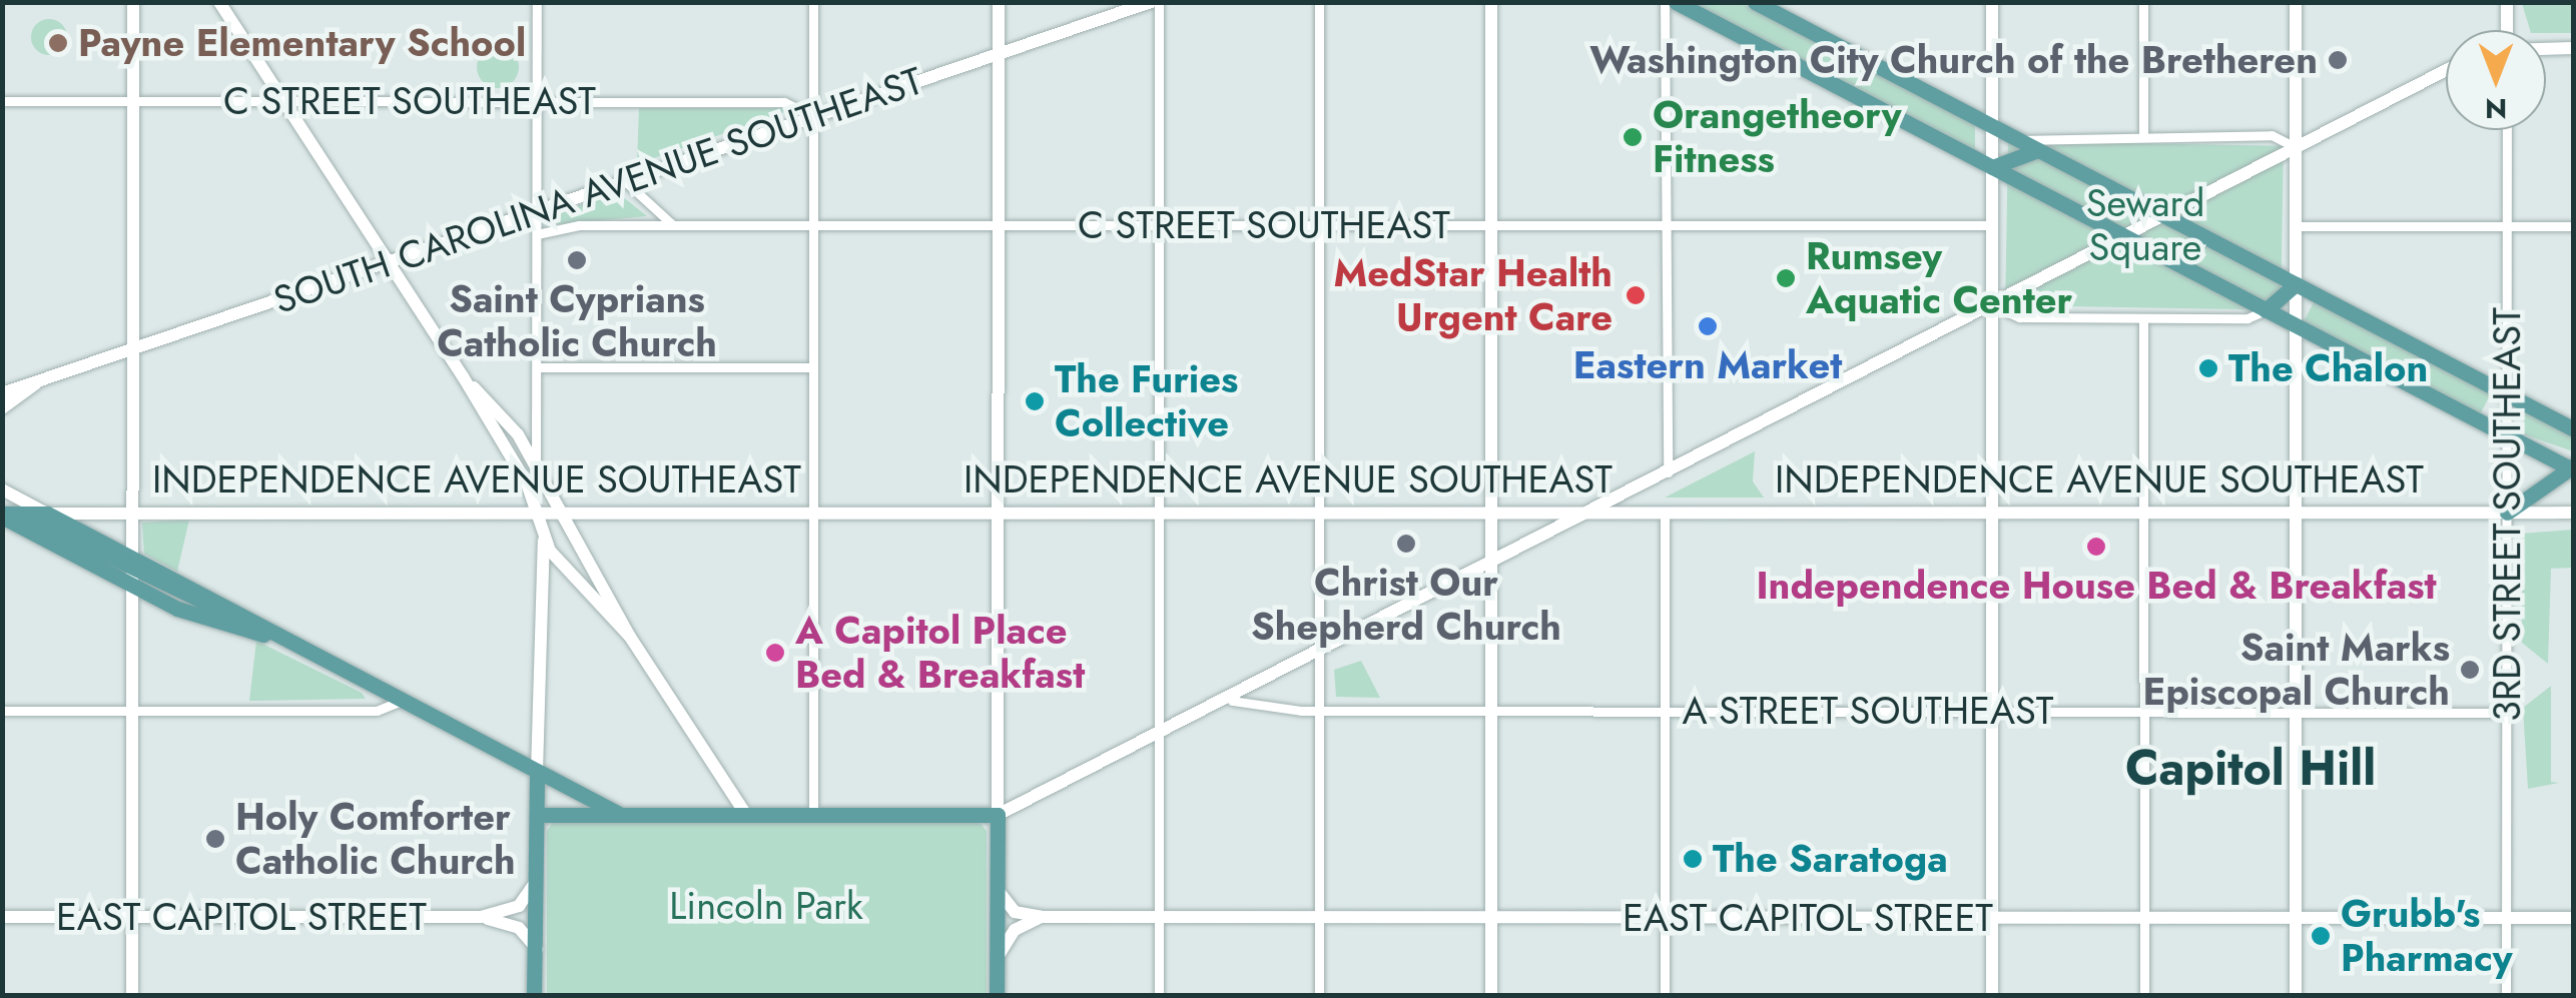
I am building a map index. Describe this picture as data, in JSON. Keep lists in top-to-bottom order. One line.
{"streets":{"main road":["SOUTH CAROLINA AVENUE SOUTHEAST","INDEPENDENCE AVENUE SOUTHEAST","EAST CAPITOL STREET"],"street":["C STREET SOUTHEAST","3RD STREET SOUTHEAST","A STREET SOUTHEAST"]},"crossings":[["C STREET SOUTHEAST","SOUTH CAROLINA AVENUE SOUTHEAST"],["INDEPENDENCE AVENUE SOUTHEAST","3RD STREET SOUTHEAST"],["3RD STREET SOUTHEAST","A STREET SOUTHEAST"],["3RD STREET SOUTHEAST","EAST CAPITOL STREET"]],"districts":["Capitol Hill"],"parks":["Seward Square","Lincoln Park"],"places":["Payne Elementary School","Washington City Church of the Bretheren","Orangetheory Fitness","Saint Cyprians Catholic Church","Rumsey Aquatic Center","MedStar Health Urgent Care","Eastern Market","The Chalon","The Furies Collective","Christ Our Shepherd Church","Independence House Bed & Breakfast","A Capitol Place Bed & Breakfast","Saint Marks Episcopal Church","Holy Comforter Catholic Church","The Saratoga","Grubb's Pharmacy"],"north":"bottom"}
